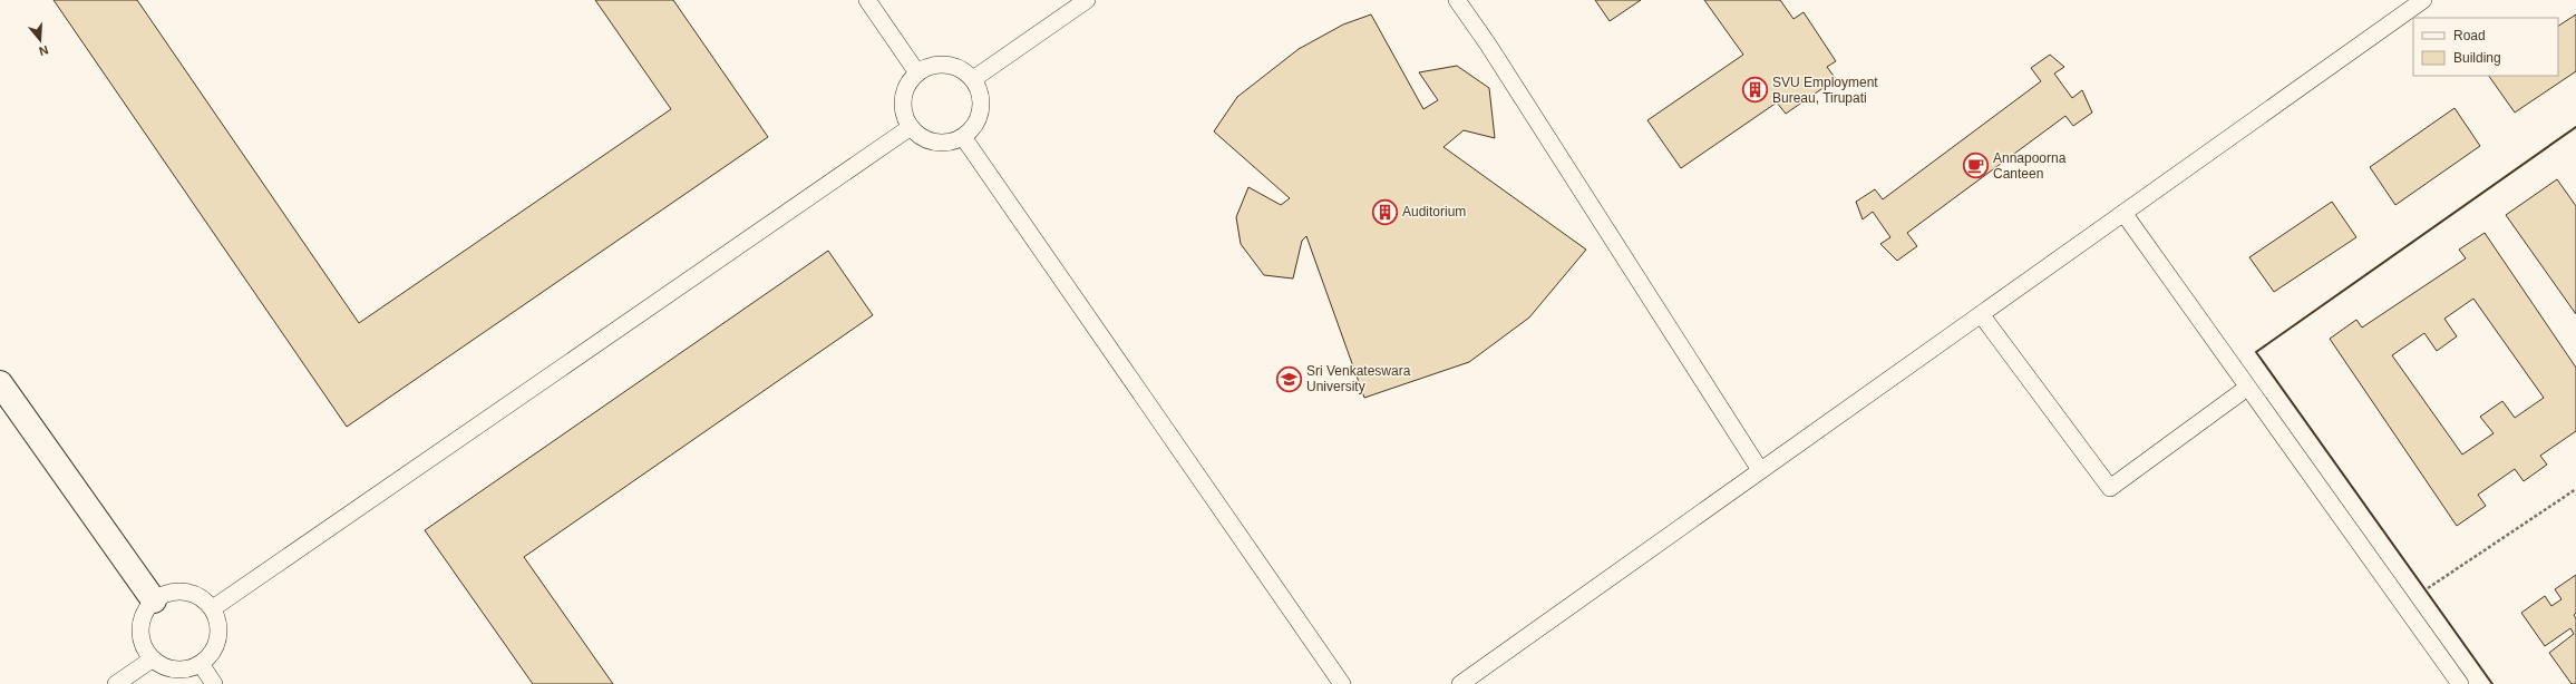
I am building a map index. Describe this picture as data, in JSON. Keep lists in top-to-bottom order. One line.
{"places":{"building":["SVU Employment Bureau, Tirupati","Auditorium"],"cafe":["Annapoorna Canteen"],"school or university":["Sri Venkateswara University"]},"legend":["Road","Building"],"north":"bottom"}
